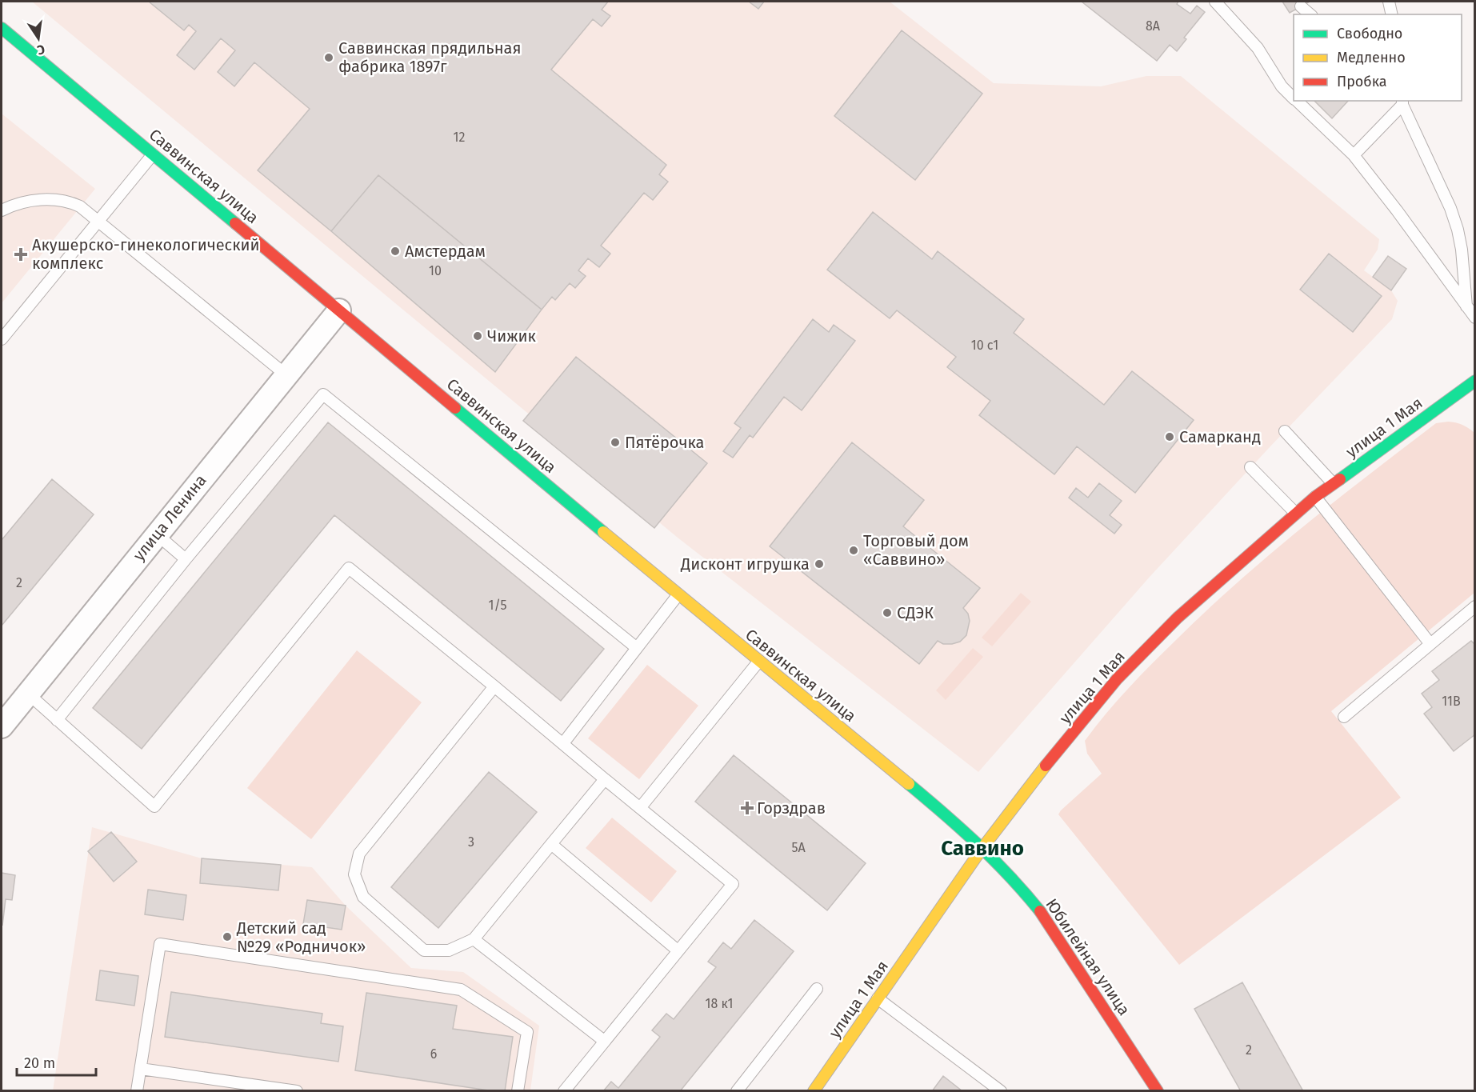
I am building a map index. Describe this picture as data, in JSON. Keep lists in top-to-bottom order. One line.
{"streets":{"main road":["Саввинская улица","улица 1 Мая","Юбилейная улица"],"street":["улица Ленина"]},"crossings":[["Саввинская улица","улица 1 Мая"],["Саввинская улица","улица Ленина"],["Саввинская улица","Юбилейная улица"],["улица 1 Мая","Юбилейная улица"]],"districts":["Саввино"],"places":{"other":["Саввинская прядильная фабрика 1897г","Амстердам","Чижик","Самарканд","Пятёрочка","Торговый дом «Саввино»","Дисконт игрушка","СДЭК","Детский сад №29 «Родничок»"],"health":["Акушерско-гинекологический комплекс","Горздрав"]},"house_numbers":["8А","12","10","10 с1","2","1/5","11В","3","5А","18 к1","2","6"],"legend":["Свободно","Медленно","Пробка"],"scale_bar":"20 m","north":"bottom"}
